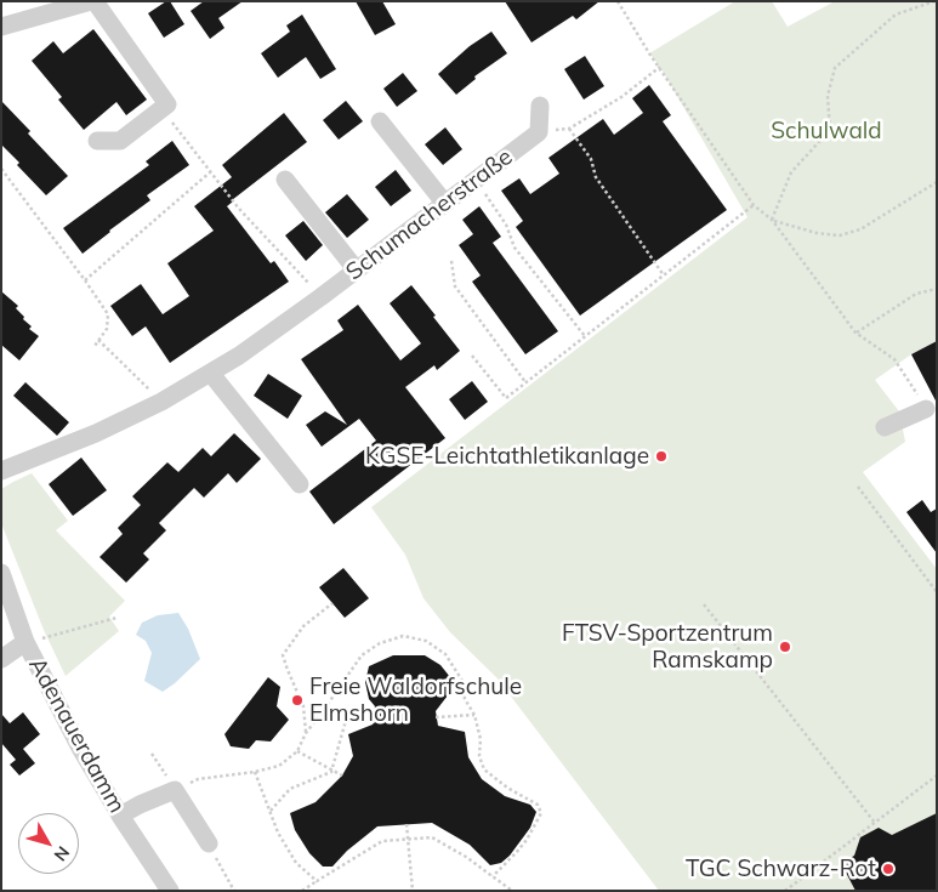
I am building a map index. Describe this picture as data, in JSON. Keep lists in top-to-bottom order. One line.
{"streets":{"street":["Schumacherstraße","Adenauerdamm"]},"parks":["Schulwald"],"places":["KGSE-Leichtathletikanlage","FTSV-Sportzentrum Ramskamp","Freie Waldorfschule Elmshorn","TGC Schwarz-Rot"],"north":"bottom right"}
